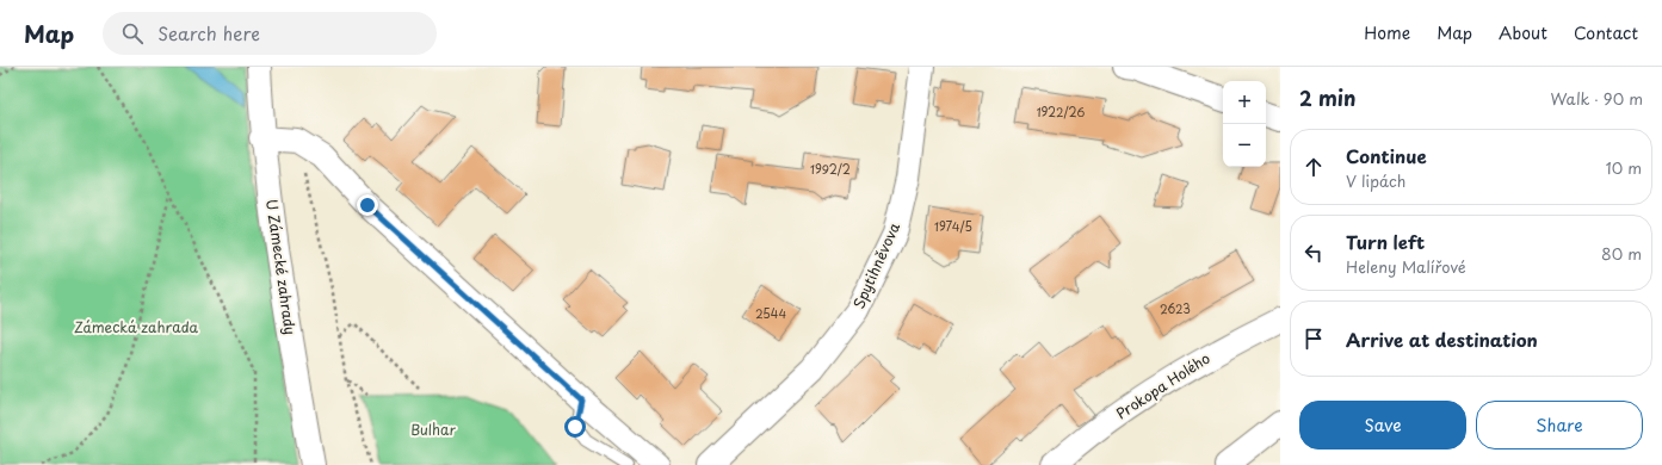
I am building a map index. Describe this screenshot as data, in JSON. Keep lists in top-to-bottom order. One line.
{"streets":{"street":["Spytihněvova","U Zámecké zahrady","Prokopa Holého"]},"parks":["Zámecká zahrada","Bulhar"],"house_numbers":["1922/26","1992/2","1974/5","2623","2544"],"page":{"header":"Map","search":"Search here","nav":["Home","Map","About","Contact"],"heading":["2 min","Walk · 90 m"],"map_buttons":["+","−"],"list":[["Continue","V lipách","10 m"],["Turn left","Heleny Malířové","80 m"],"Arrive at destination"],"buttons":["Save","Share"]}}
